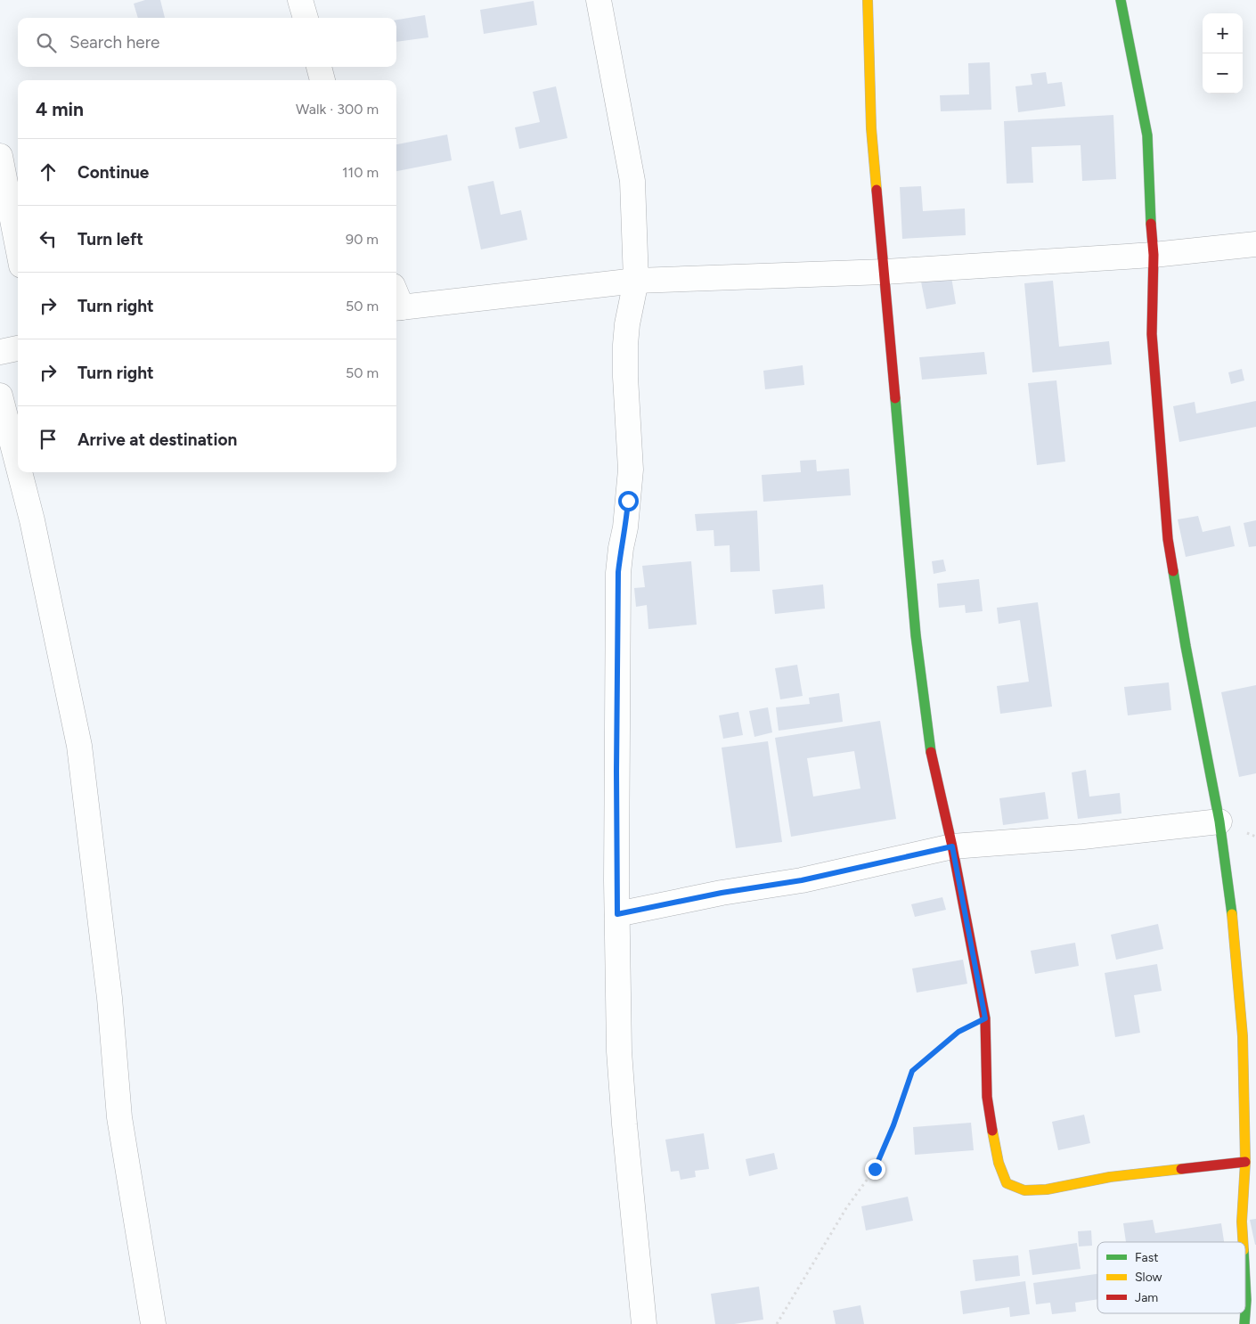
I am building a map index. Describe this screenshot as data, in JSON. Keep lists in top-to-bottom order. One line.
{"legend":["Fast","Slow","Jam"],"page":{"map_buttons":["+","−"],"search":"Search here","heading":["4 min","Walk · 300 m"],"list":[["Continue","110 m"],["Turn left","90 m"],["Turn right","50 m"],["Turn right","50 m"],"Arrive at destination"]}}
